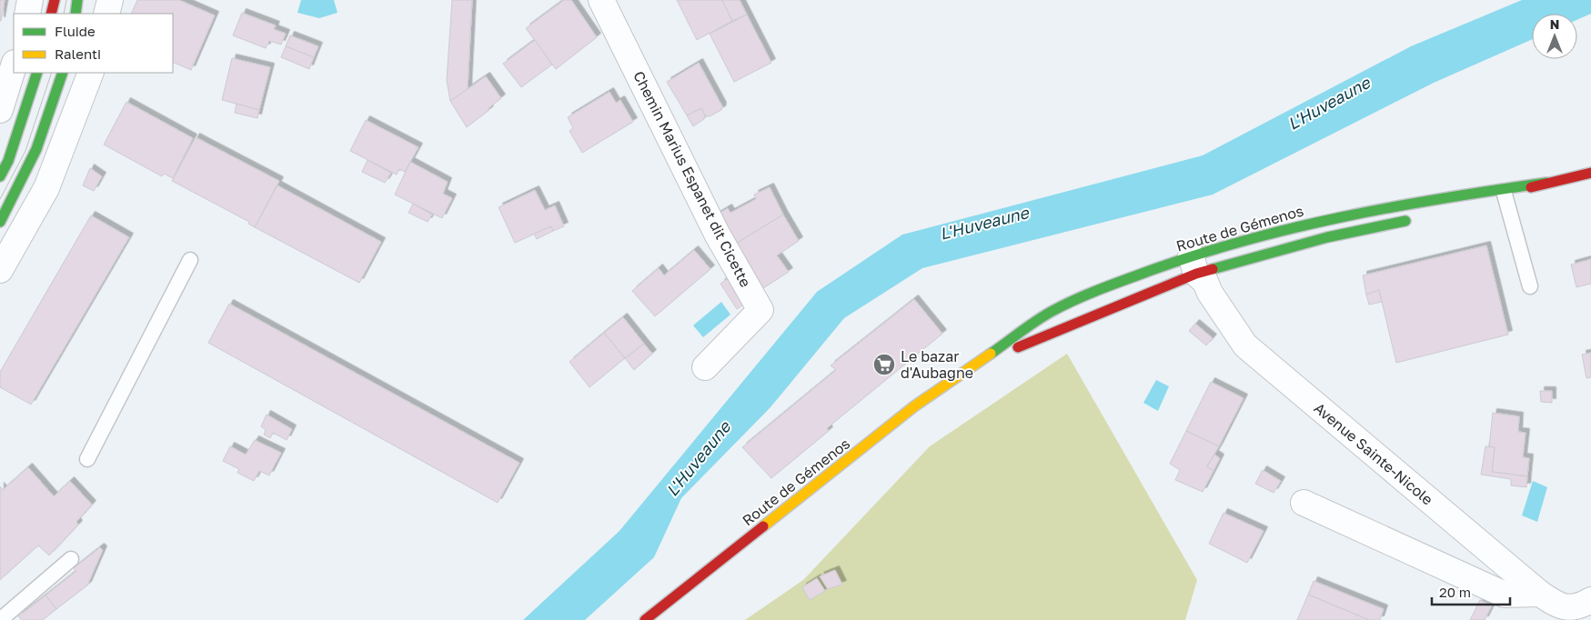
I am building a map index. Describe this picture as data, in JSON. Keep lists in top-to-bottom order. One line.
{"streets":{"main road":["Route de Gémenos"],"street":["Chemin Marius Espanet dit Cicette","Avenue Sainte-Nicole"]},"crossings":[["Route de Gémenos","Avenue Sainte-Nicole"]],"water":["L'Huveaune"],"places":{"supermarket":["Le bazar d'Aubagne"]},"legend":["Fluide","Ralenti"],"scale_bar":"20 m","north":"top"}
